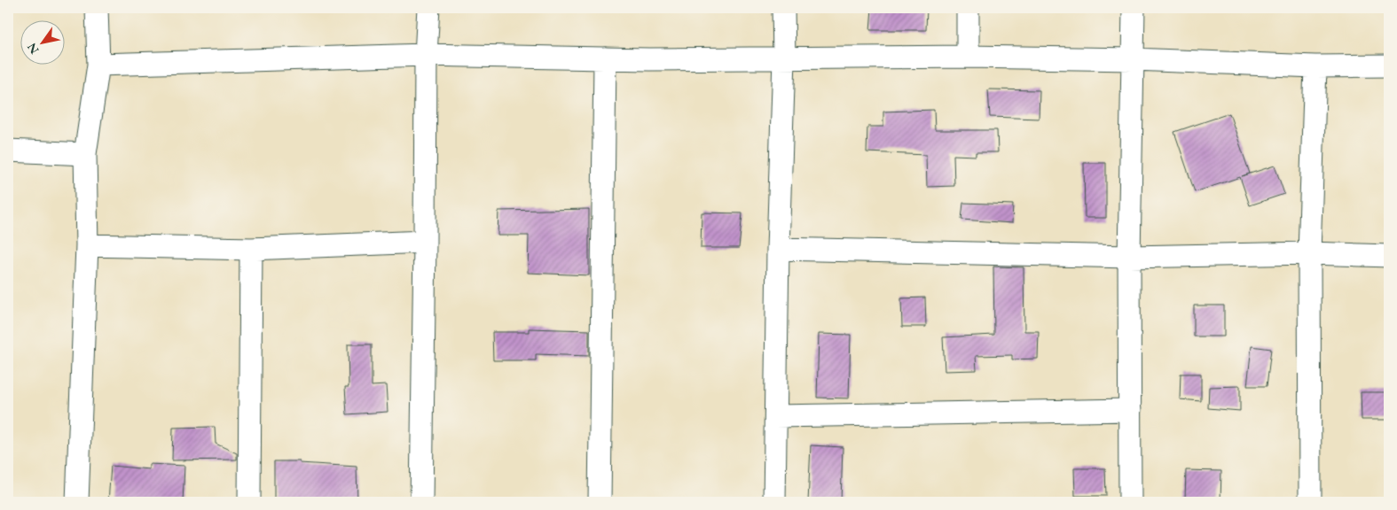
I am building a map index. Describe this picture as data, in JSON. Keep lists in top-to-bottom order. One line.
{"north":"bottom left"}
